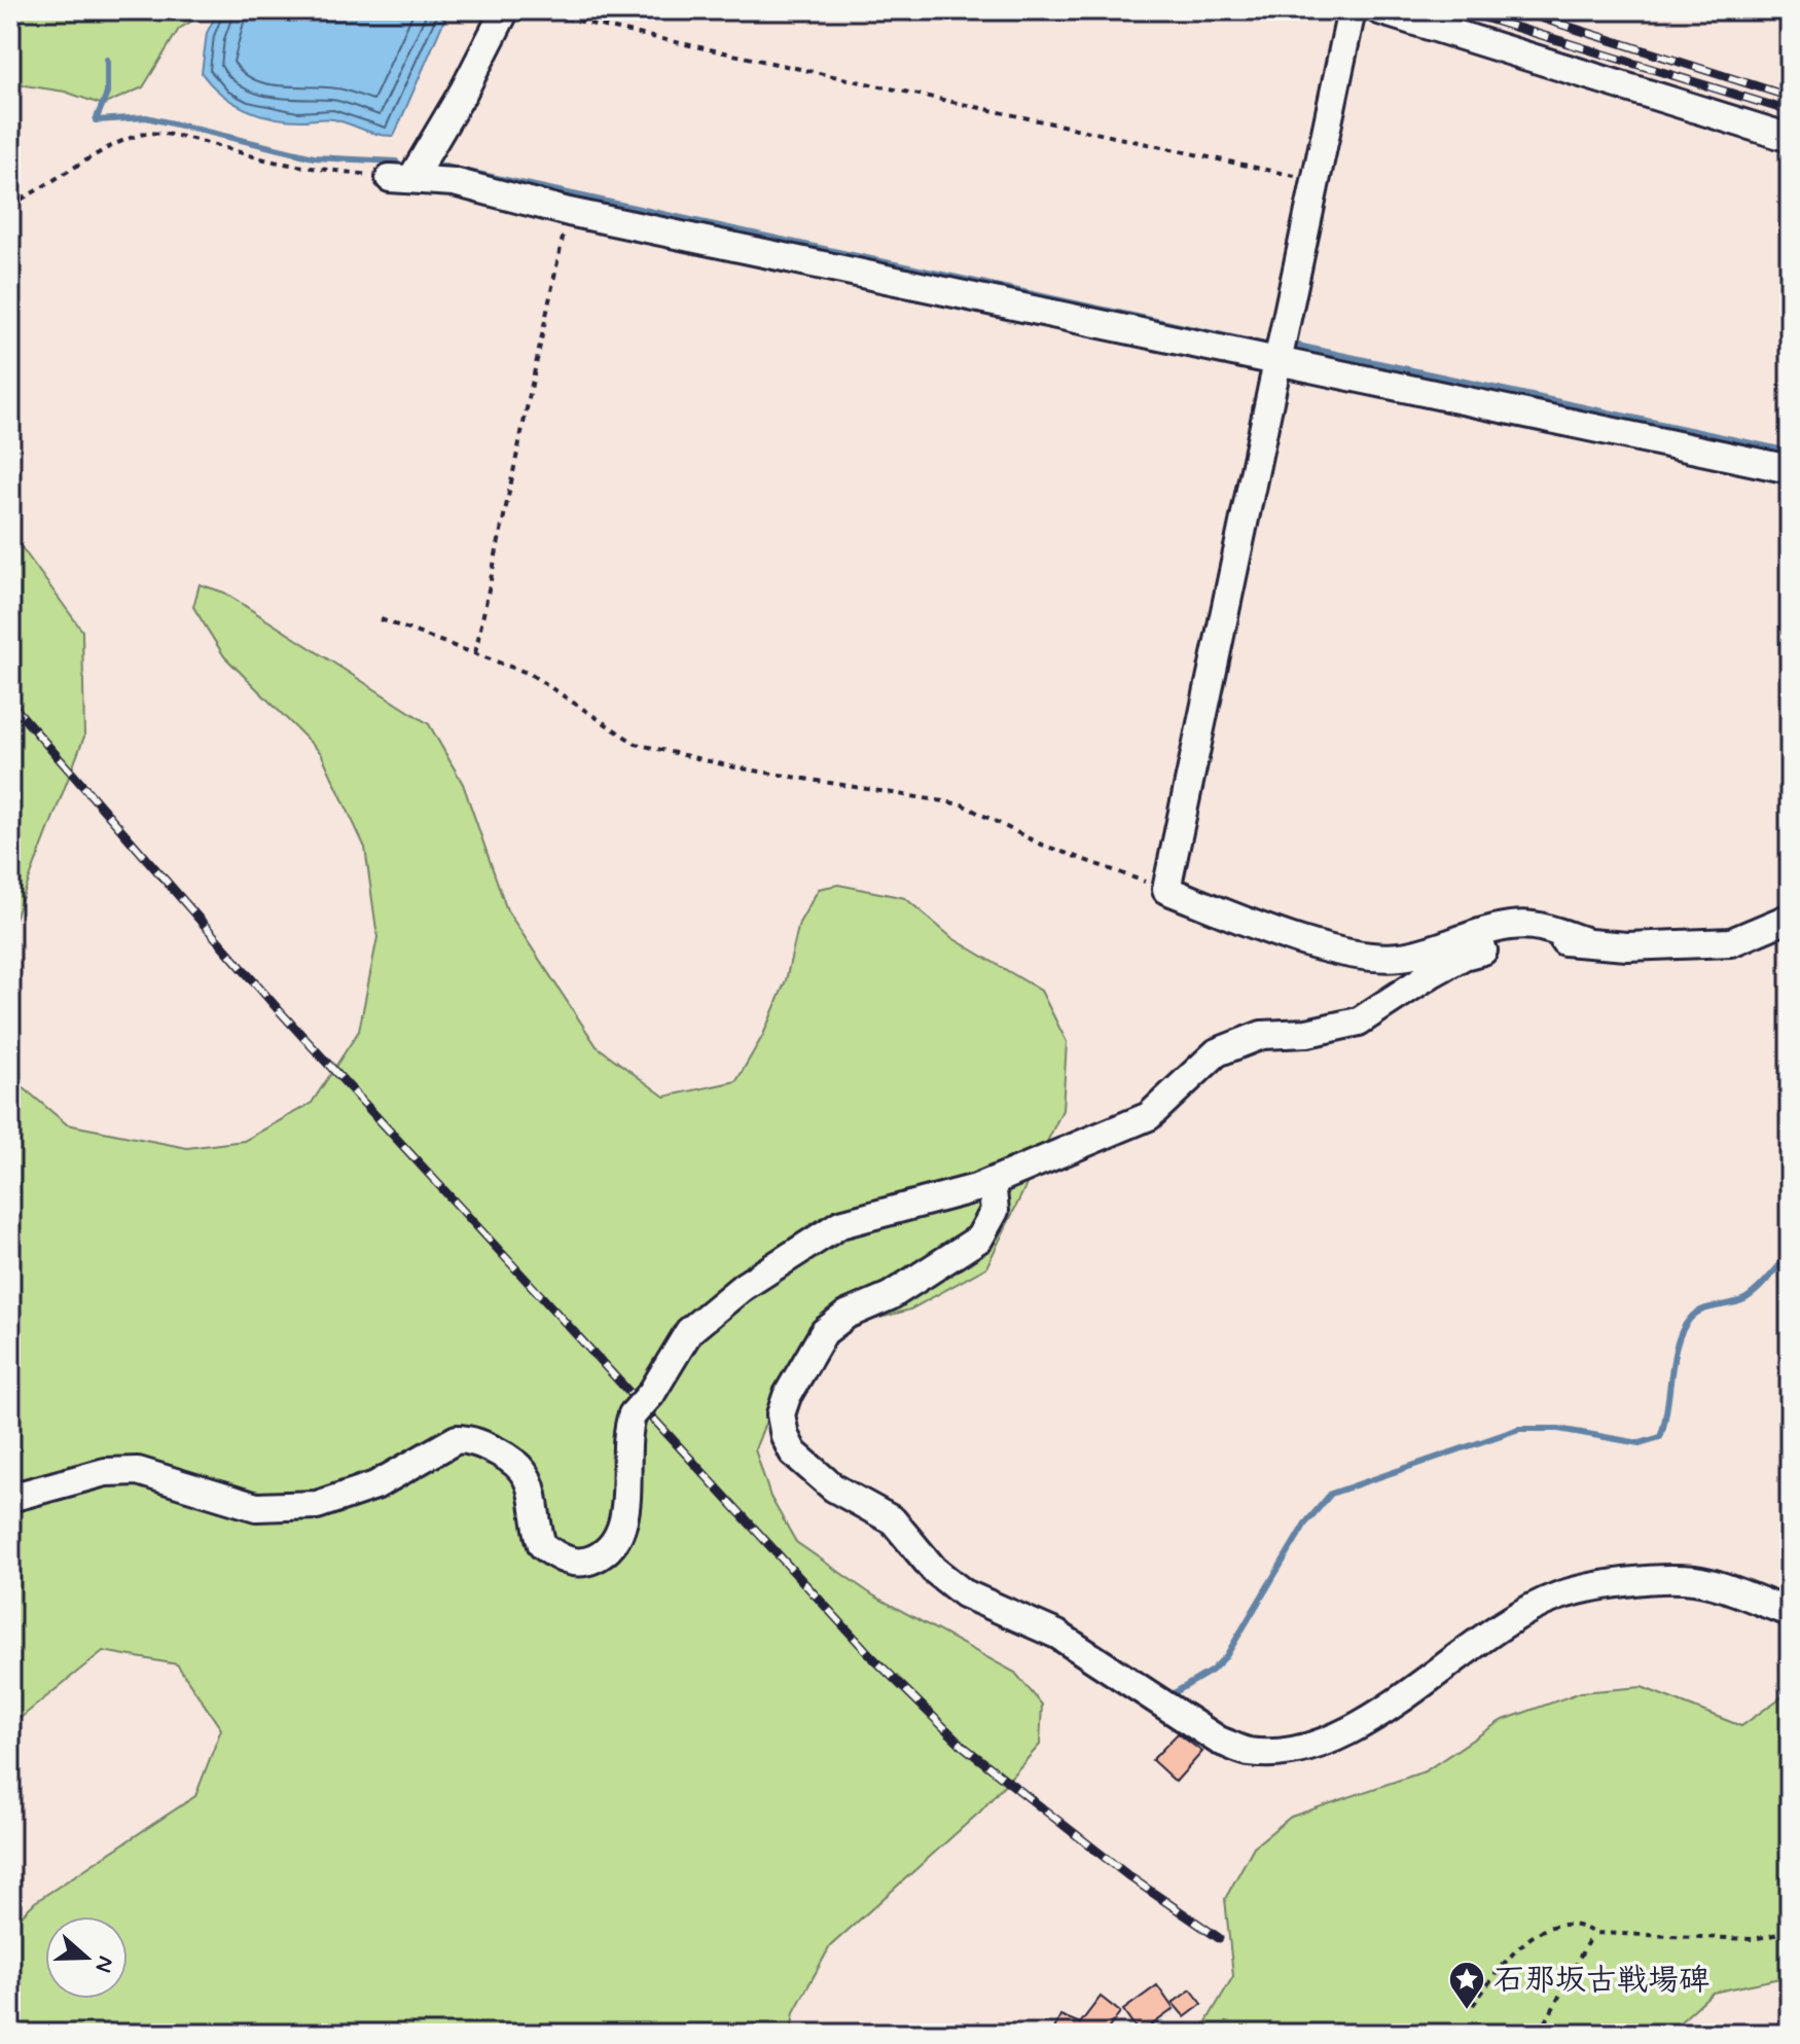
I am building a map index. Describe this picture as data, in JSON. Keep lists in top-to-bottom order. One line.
{"places":{"place":["石那坂古戦場碑"]},"north":"right"}
